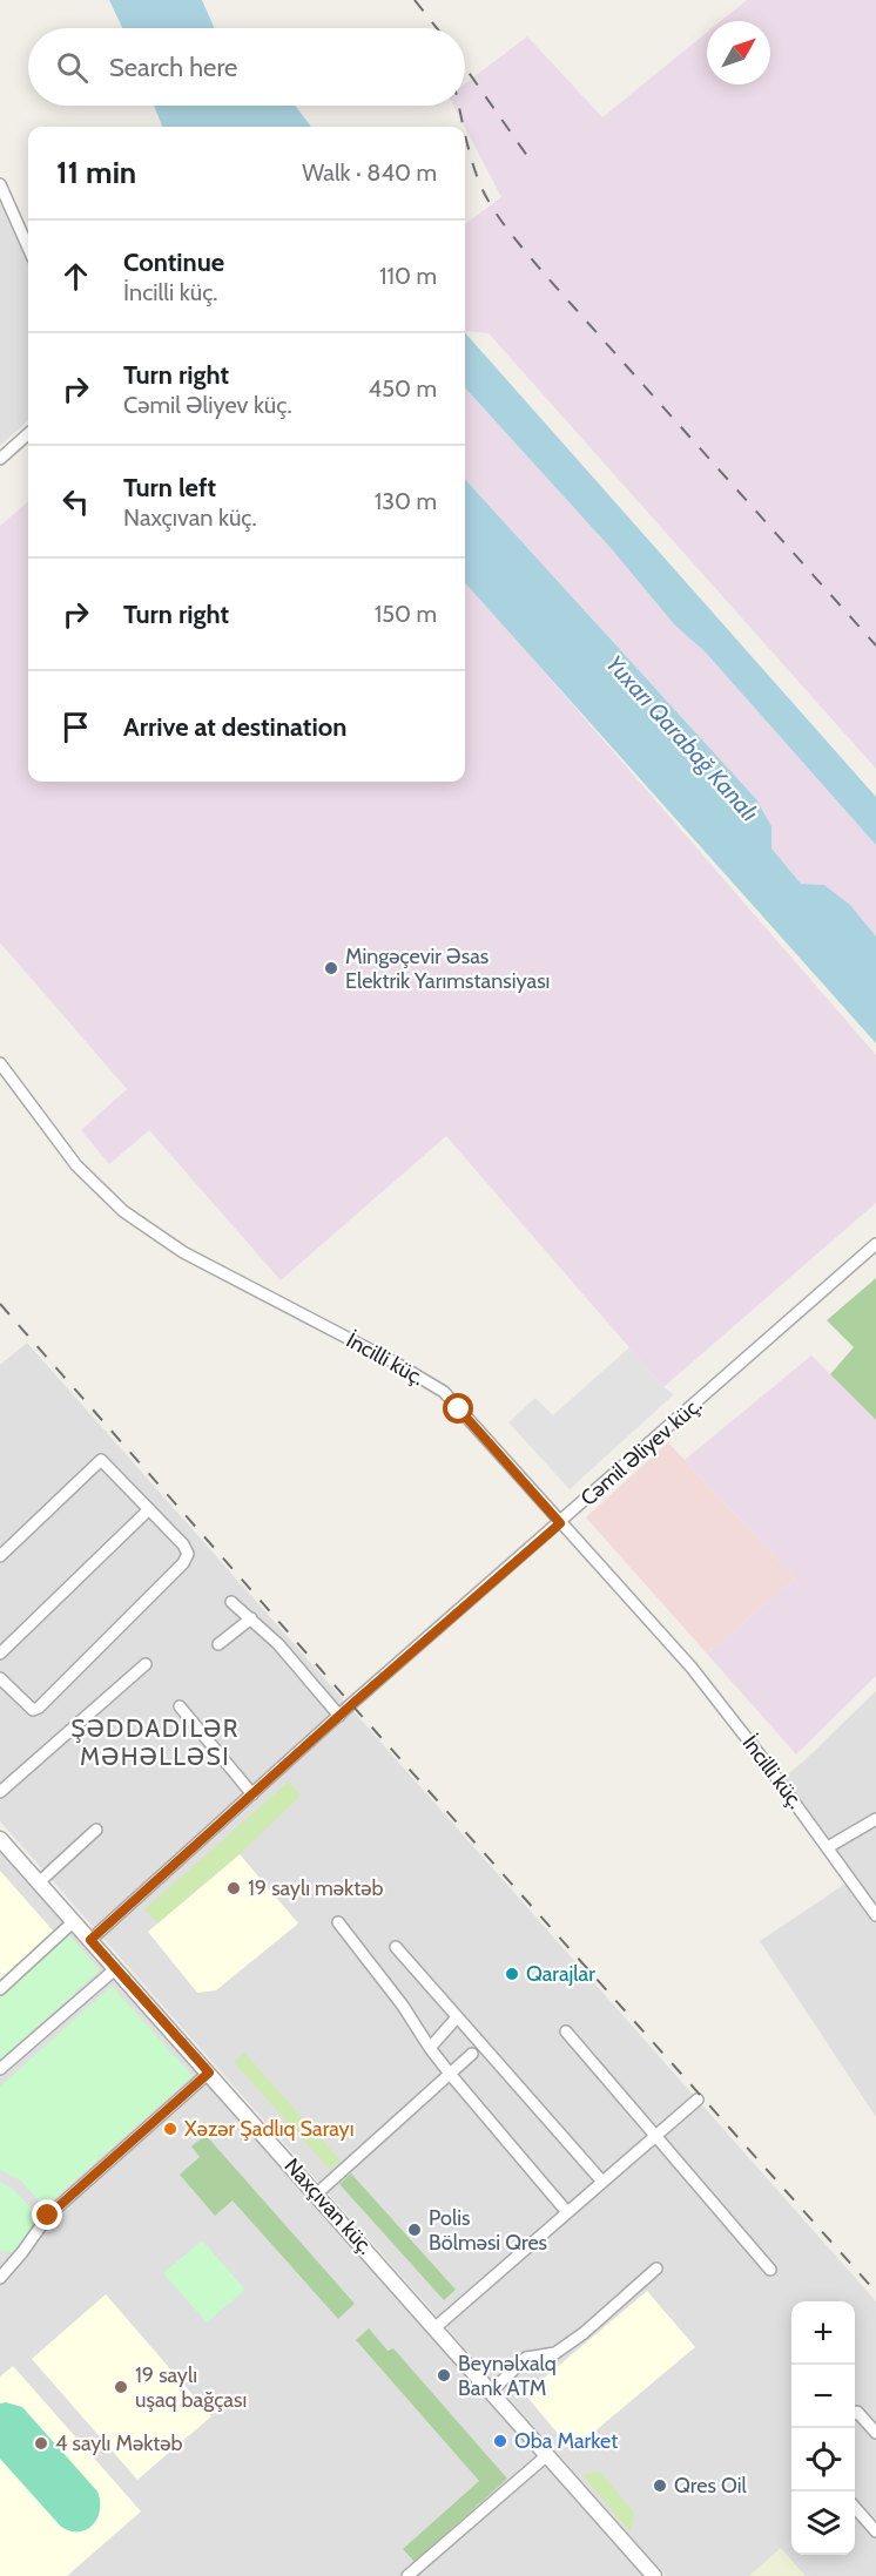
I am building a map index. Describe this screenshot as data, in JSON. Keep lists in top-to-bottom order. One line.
{"streets":{"street":["İncilli küç.","Cəmil Əliyev küç.","Naxçıvan küç."]},"crossings":[["İncilli küç.","Cəmil Əliyev küç."],["Cəmil Əliyev küç.","Naxçıvan küç."]],"districts":["ŞƏDDADILƏR MƏHƏLLƏSI"],"water":["Yuxarı Qarabağ Kanalı"],"places":["Mingəçevir Əsas Elektrik Yarımstansiyası","19 saylı məktəb","Qarajlar","Xəzər Şadlıq Sarayı","Polis Bölməsi Qres","Beynəlxalq Bank ATM","19 saylı uşaq bağçası","Oba Market","4 saylı Məktəb","Qres Oil"],"north":"top right","page":{"search":"Search here","heading":["11 min","Walk · 840 m"],"list":[["Continue","İncilli küç.","110 m"],["Turn right","Cəmil Əliyev küç.","450 m"],["Turn left","Naxçıvan küç.","130 m"],["Turn right","150 m"],"Arrive at destination"],"map_buttons":["+","−"]}}
